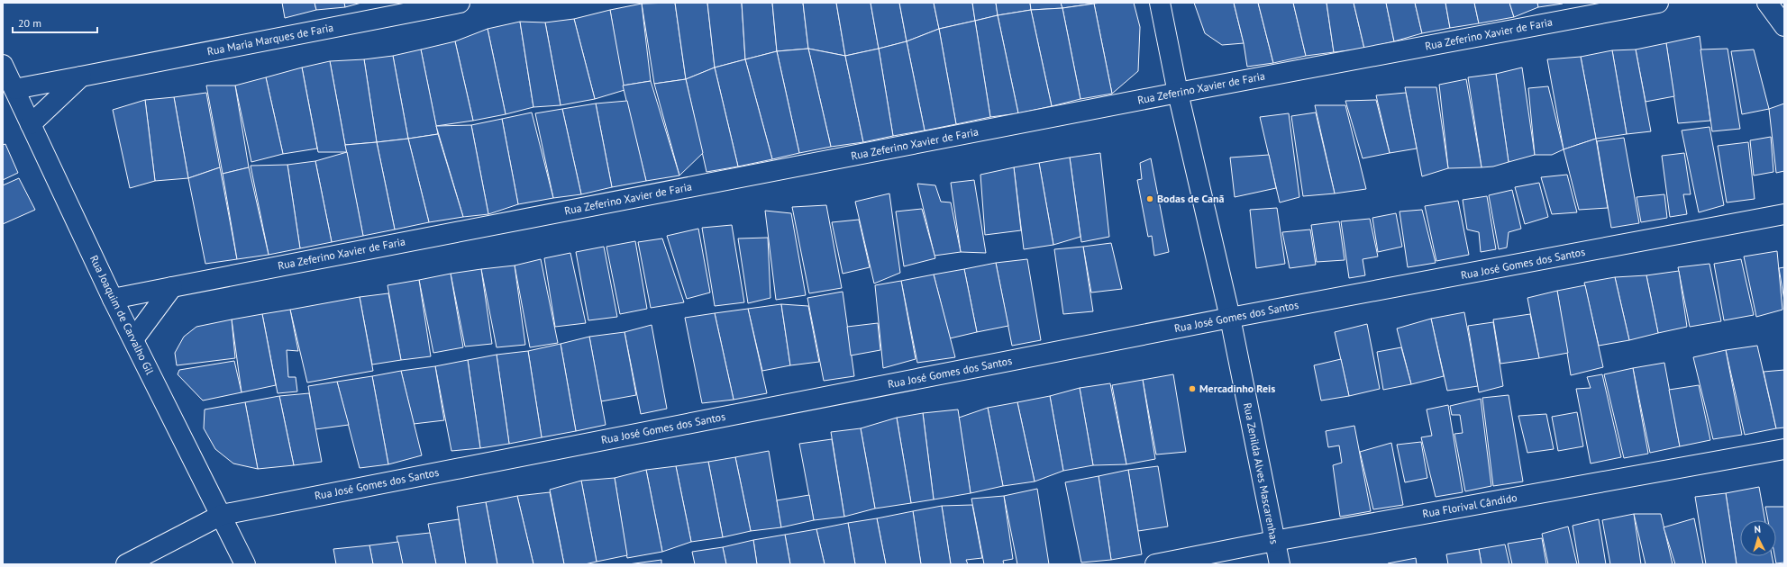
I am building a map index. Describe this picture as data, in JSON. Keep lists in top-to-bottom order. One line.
{"streets":{"street":["Rua Zeferino Xavier de Faria","Rua Maria Marques de Faria","Rua José Gomes dos Santos","Rua Joaquim de Carvalho Gil","Rua Zenilda Alves Mascarenhas","Rua Florival Cândido"]},"crossings":[["Rua Zeferino Xavier de Faria","Rua Joaquim de Carvalho Gil"],["Rua Zeferino Xavier de Faria","Rua Zenilda Alves Mascarenhas"],["Rua Maria Marques de Faria","Rua Joaquim de Carvalho Gil"],["Rua José Gomes dos Santos","Rua Joaquim de Carvalho Gil"],["Rua José Gomes dos Santos","Rua Zenilda Alves Mascarenhas"],["Rua Zenilda Alves Mascarenhas","Rua Florival Cândido"]],"places":["Bodas de Canã","Mercadinho Reis"],"scale_bar":"20 m","north":"top"}
